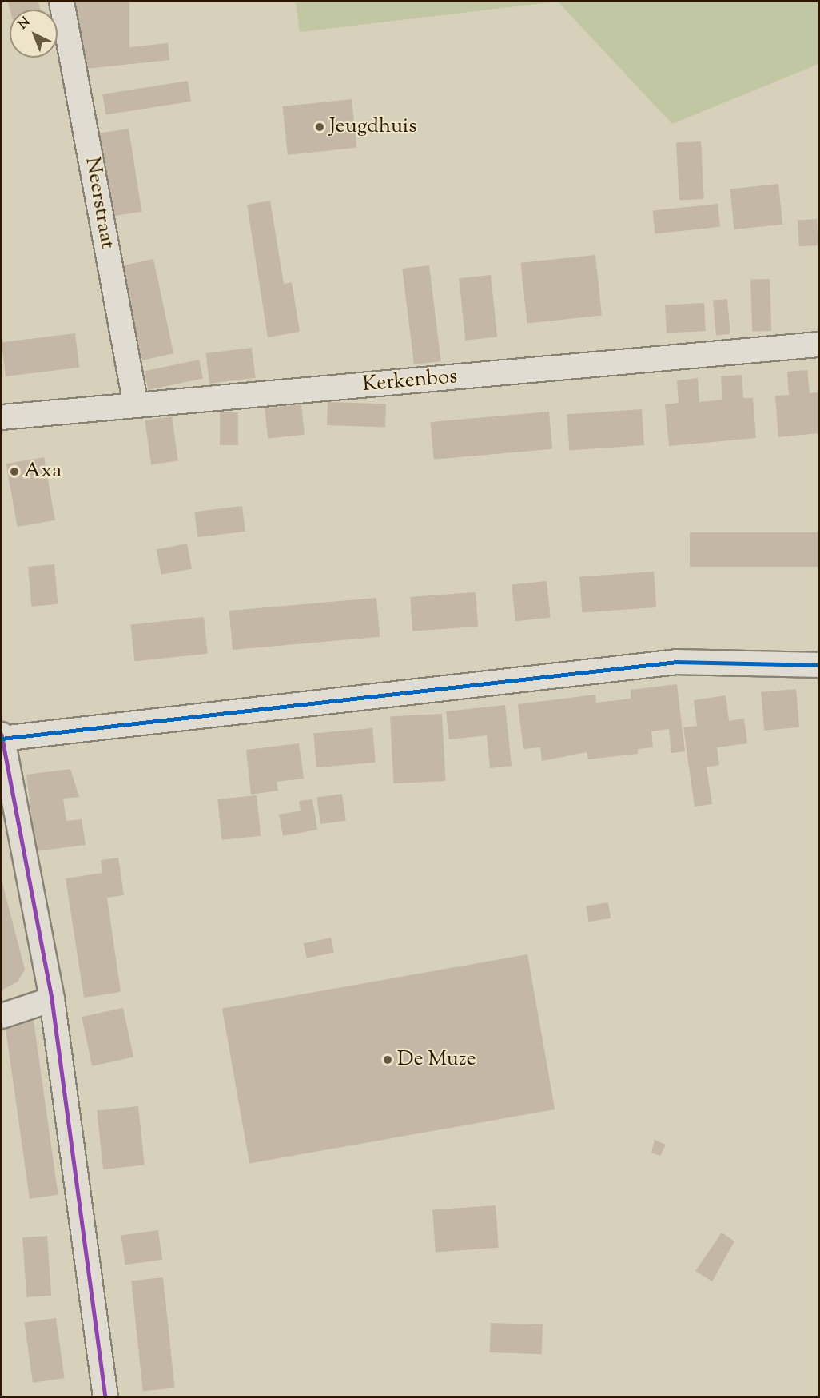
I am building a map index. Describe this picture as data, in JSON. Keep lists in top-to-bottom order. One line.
{"streets":{"street":["Neerstraat","Kerkenbos"]},"crossings":[["Neerstraat","Kerkenbos"]],"places":["Jeugdhuis","Axa","De Muze"],"north":"top left"}
